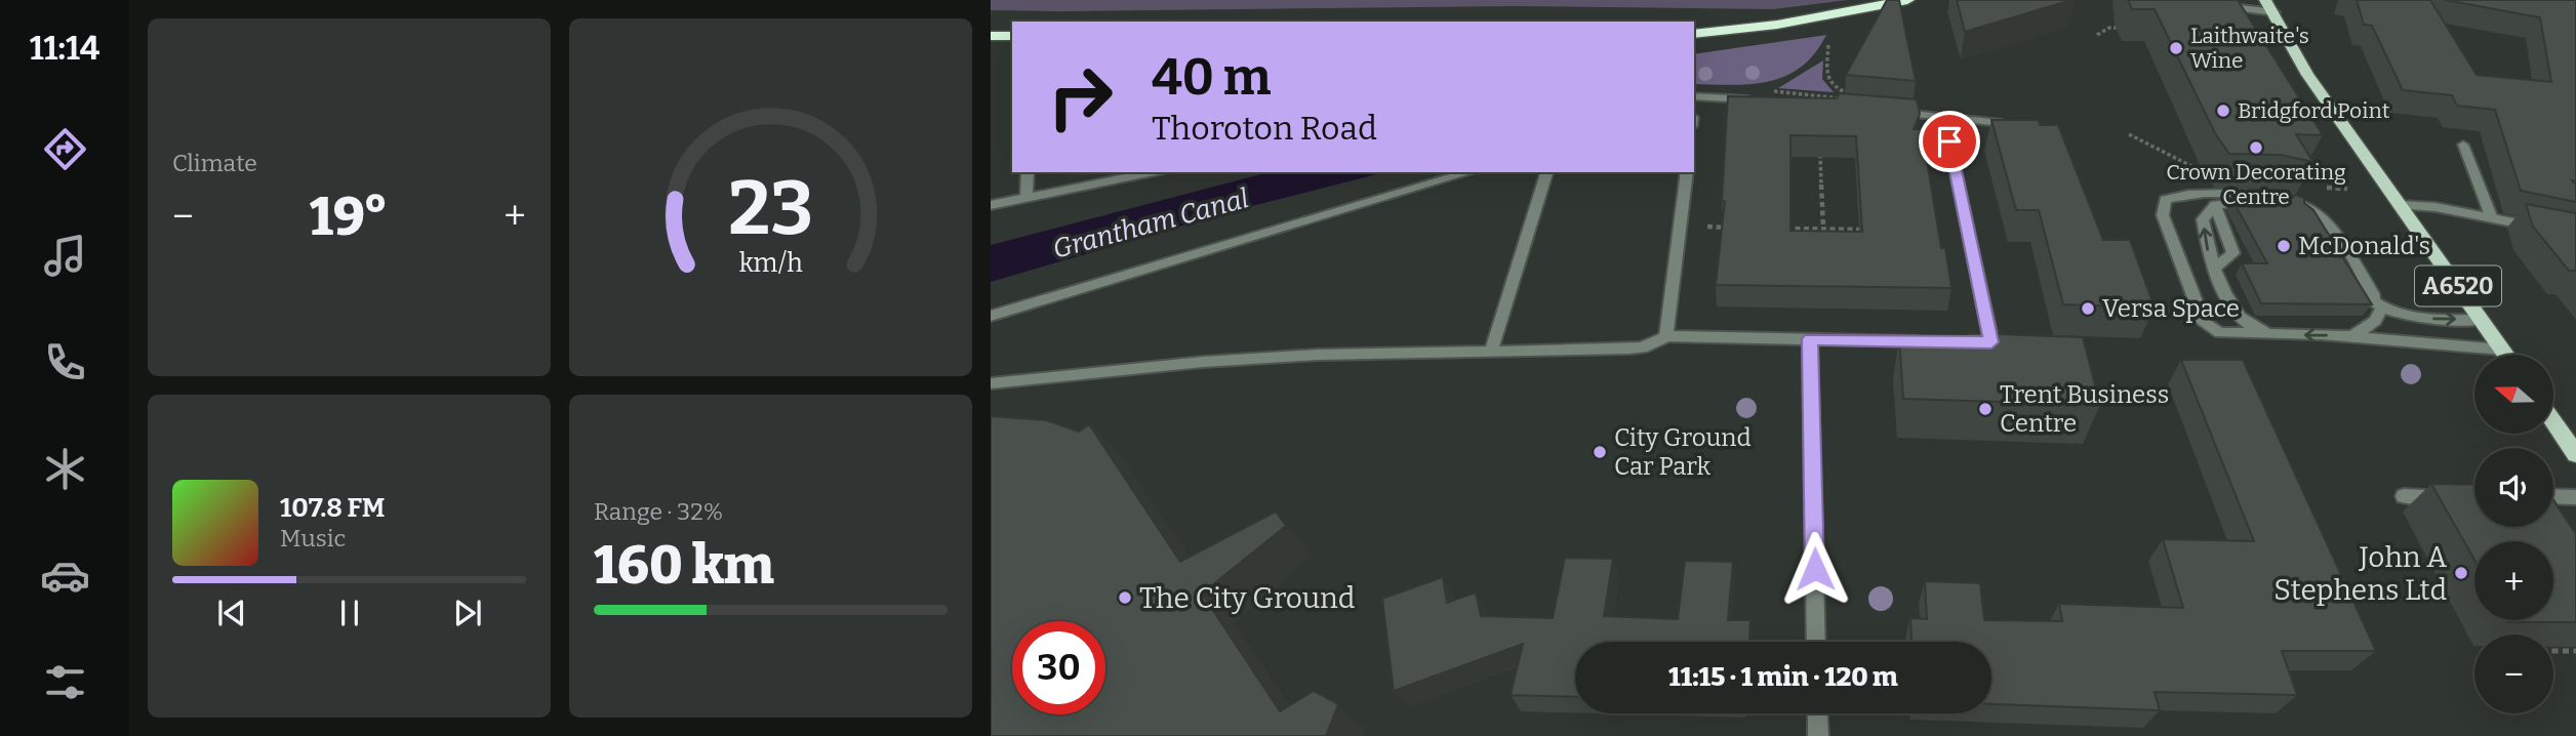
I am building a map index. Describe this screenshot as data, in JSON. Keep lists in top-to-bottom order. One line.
{"streets":{"main road":["A6520"]},"water":["Grantham Canal"],"places":["Laithwaite's Wine","Bridgford Point","Crown Decorating Centre","McDonald's","Versa Space","Trent Business Centre","City Ground Car Park","John A Stephens Ltd","The City Ground"],"north":"left","page":{"tabs":"11:14","tile":["Climate",["Range · 32%","160 km"]],"turn":["40 m","Thoroton Road"],"heat":["−","19°","+"],"map_buttons":["+","−"],"song":["107.8 FM","Music"],"limit":"30","trip":"11:15 · 1 min · 120 m","gauge":["23","km/h"]}}
